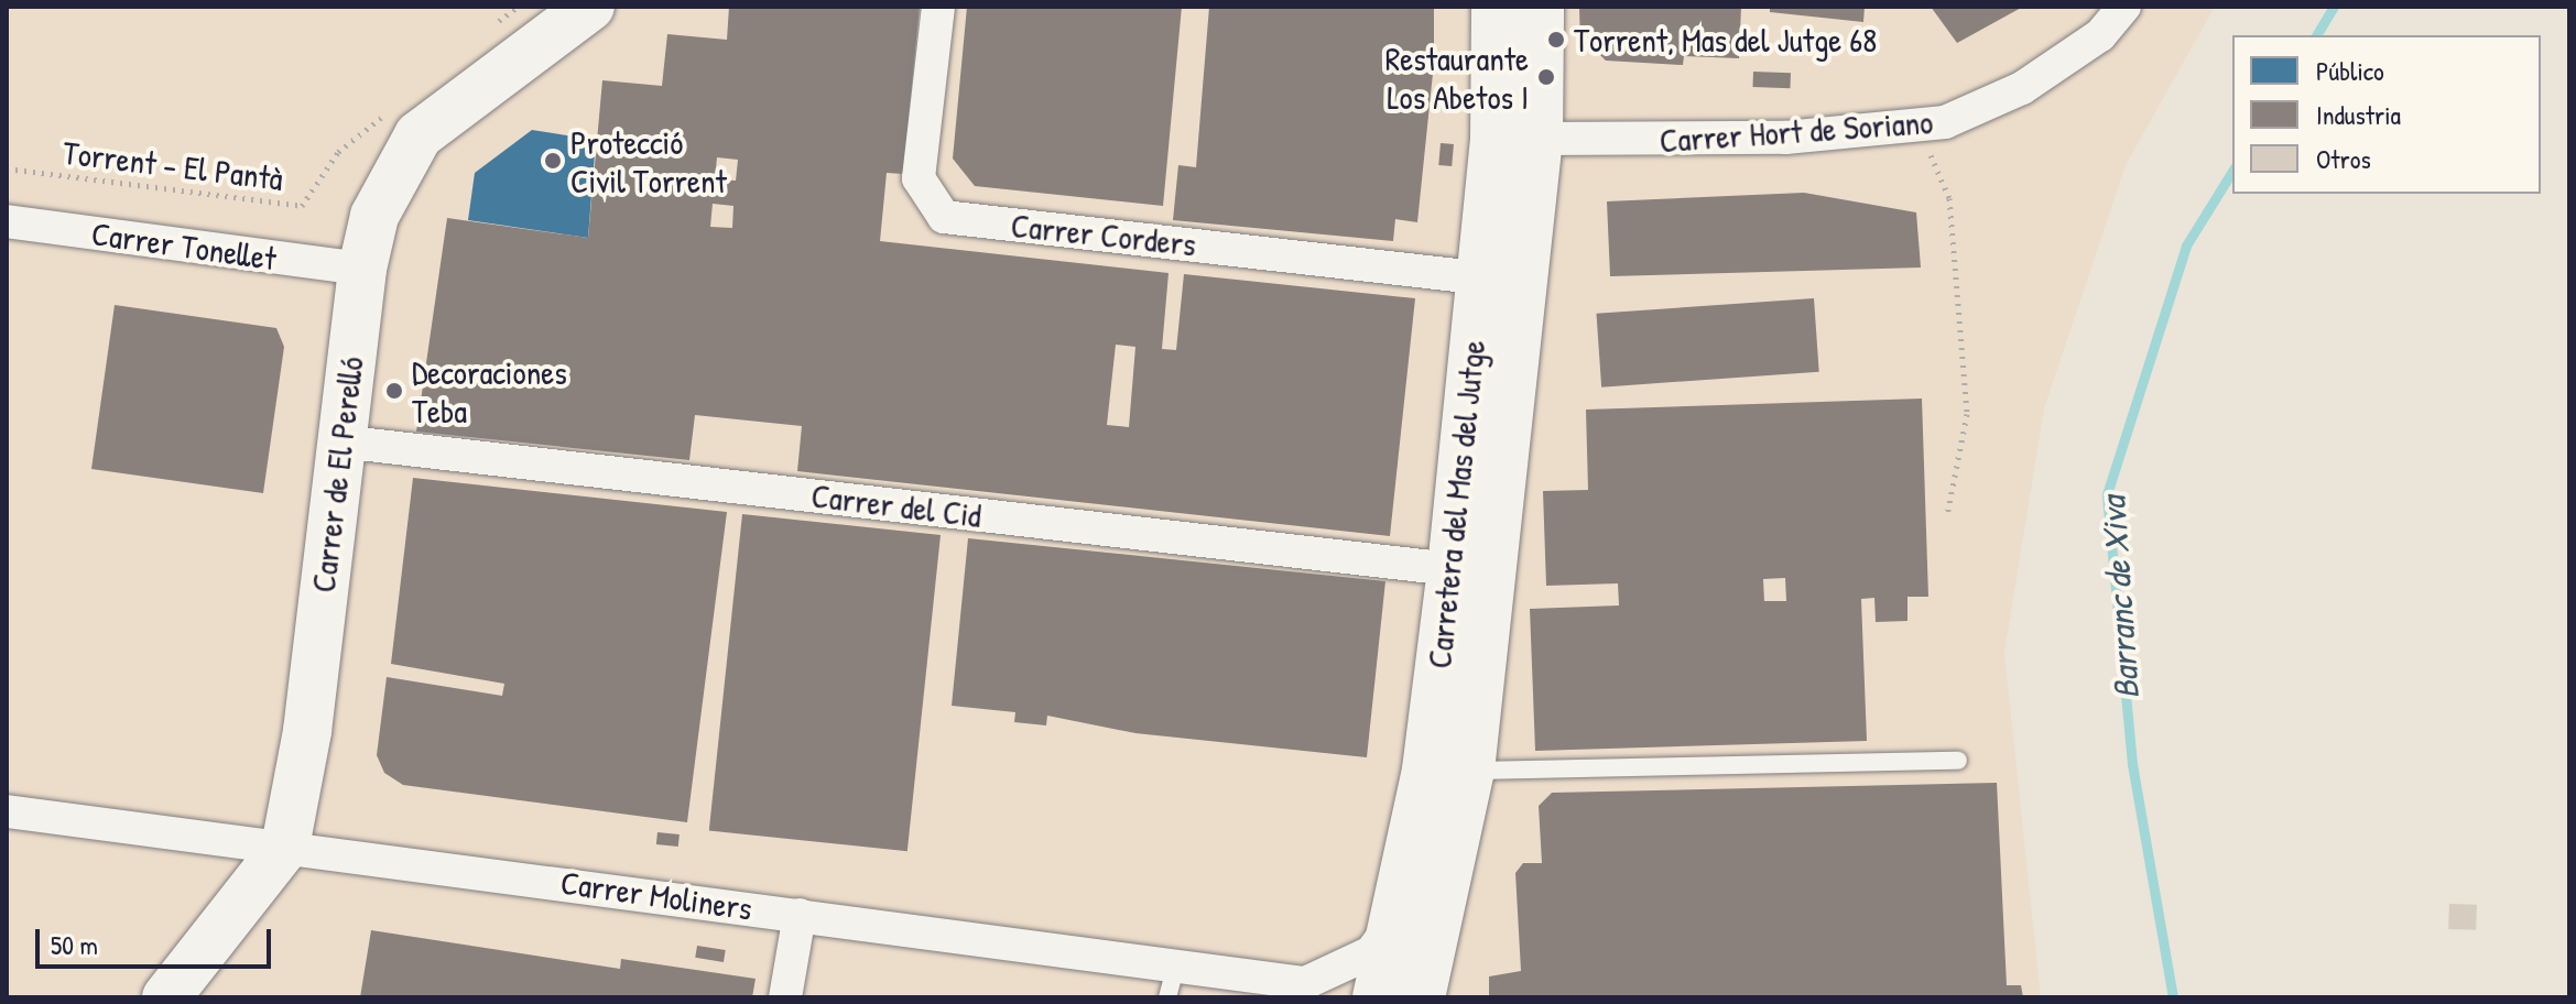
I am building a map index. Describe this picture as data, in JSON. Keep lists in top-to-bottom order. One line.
{"streets":{"street":["Carrer Hort de Soriano","Carrer Corders","Carrer Tonellet","Carrer de El Perelló","Carretera del Mas del Jutge","Carrer del Cid","Carrer Moliners"],"path":["Torrent - El Pantà"]},"crossings":[["Carrer Hort de Soriano","Carretera del Mas del Jutge"],["Carrer Corders","Carretera del Mas del Jutge"],["Carrer Tonellet","Carrer de El Perelló"],["Carrer de El Perelló","Carrer del Cid"],["Carrer de El Perelló","Carrer Moliners"],["Carretera del Mas del Jutge","Carrer del Cid"],["Carretera del Mas del Jutge","Carrer Moliners"]],"water":["Barranc de Xiva"],"places":["Torrent, Mas del Jutge 68","Restaurante Los Abetos I","Protecció Civil Torrent","Decoraciones Teba"],"legend":["Público","Industria","Otros"],"scale_bar":"50 m"}
